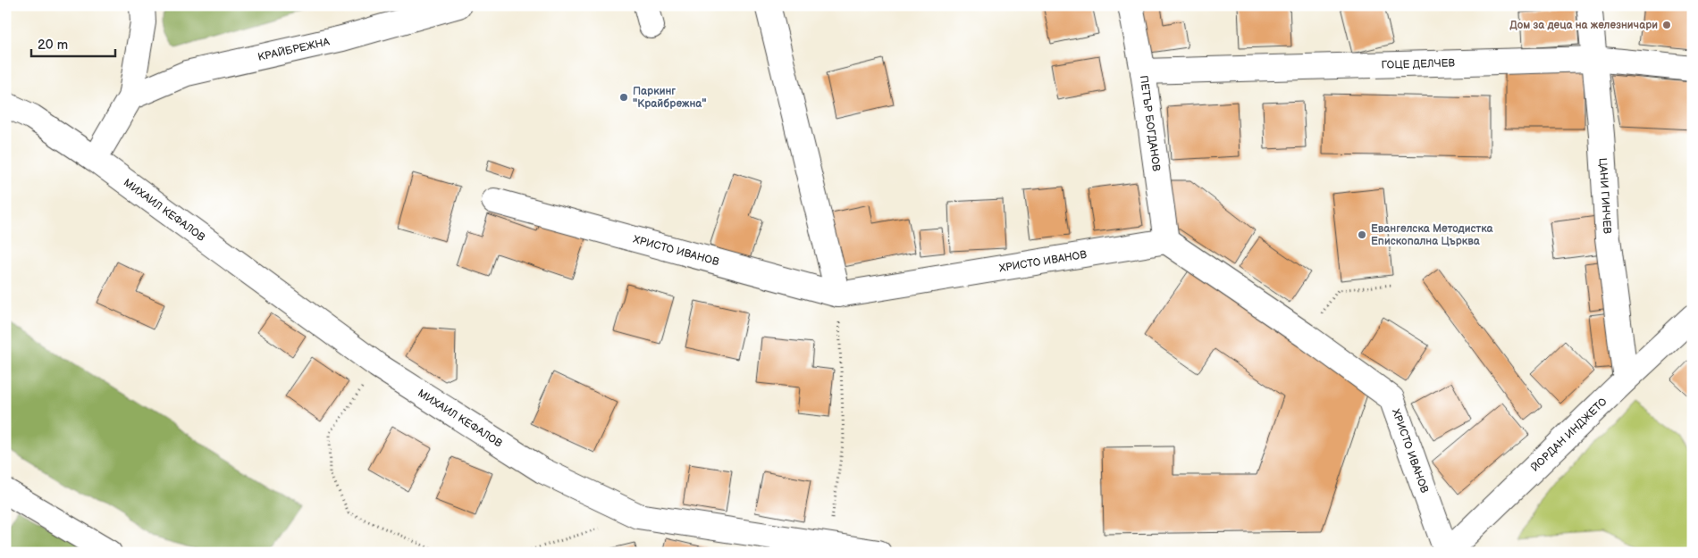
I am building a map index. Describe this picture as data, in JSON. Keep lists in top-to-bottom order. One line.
{"streets":{"street":["КРАЙБРЕЖНА","ГОЦЕ ДЕЛЧЕВ","ПЕТЪР БОГДАНОВ","ЦАНИ ГИНЧЕВ","МИХАИЛ КЕФАЛОВ","ХРИСТО ИВАНОВ","ЙОРДАН ИНДЖЕТО"]},"crossings":[["ГОЦЕ ДЕЛЧЕВ","ПЕТЪР БОГДАНОВ"],["ГОЦЕ ДЕЛЧЕВ","ЦАНИ ГИНЧЕВ"],["ПЕТЪР БОГДАНОВ","ХРИСТО ИВАНОВ"],["ЦАНИ ГИНЧЕВ","ЙОРДАН ИНДЖЕТО"],["ХРИСТО ИВАНОВ","ЙОРДАН ИНДЖЕТО"]],"places":["Дом за деца на железничари","Паркинг \"Крайбрежна\"","Евангелска Методистка Епископална Църква"],"scale_bar":"20 m"}
